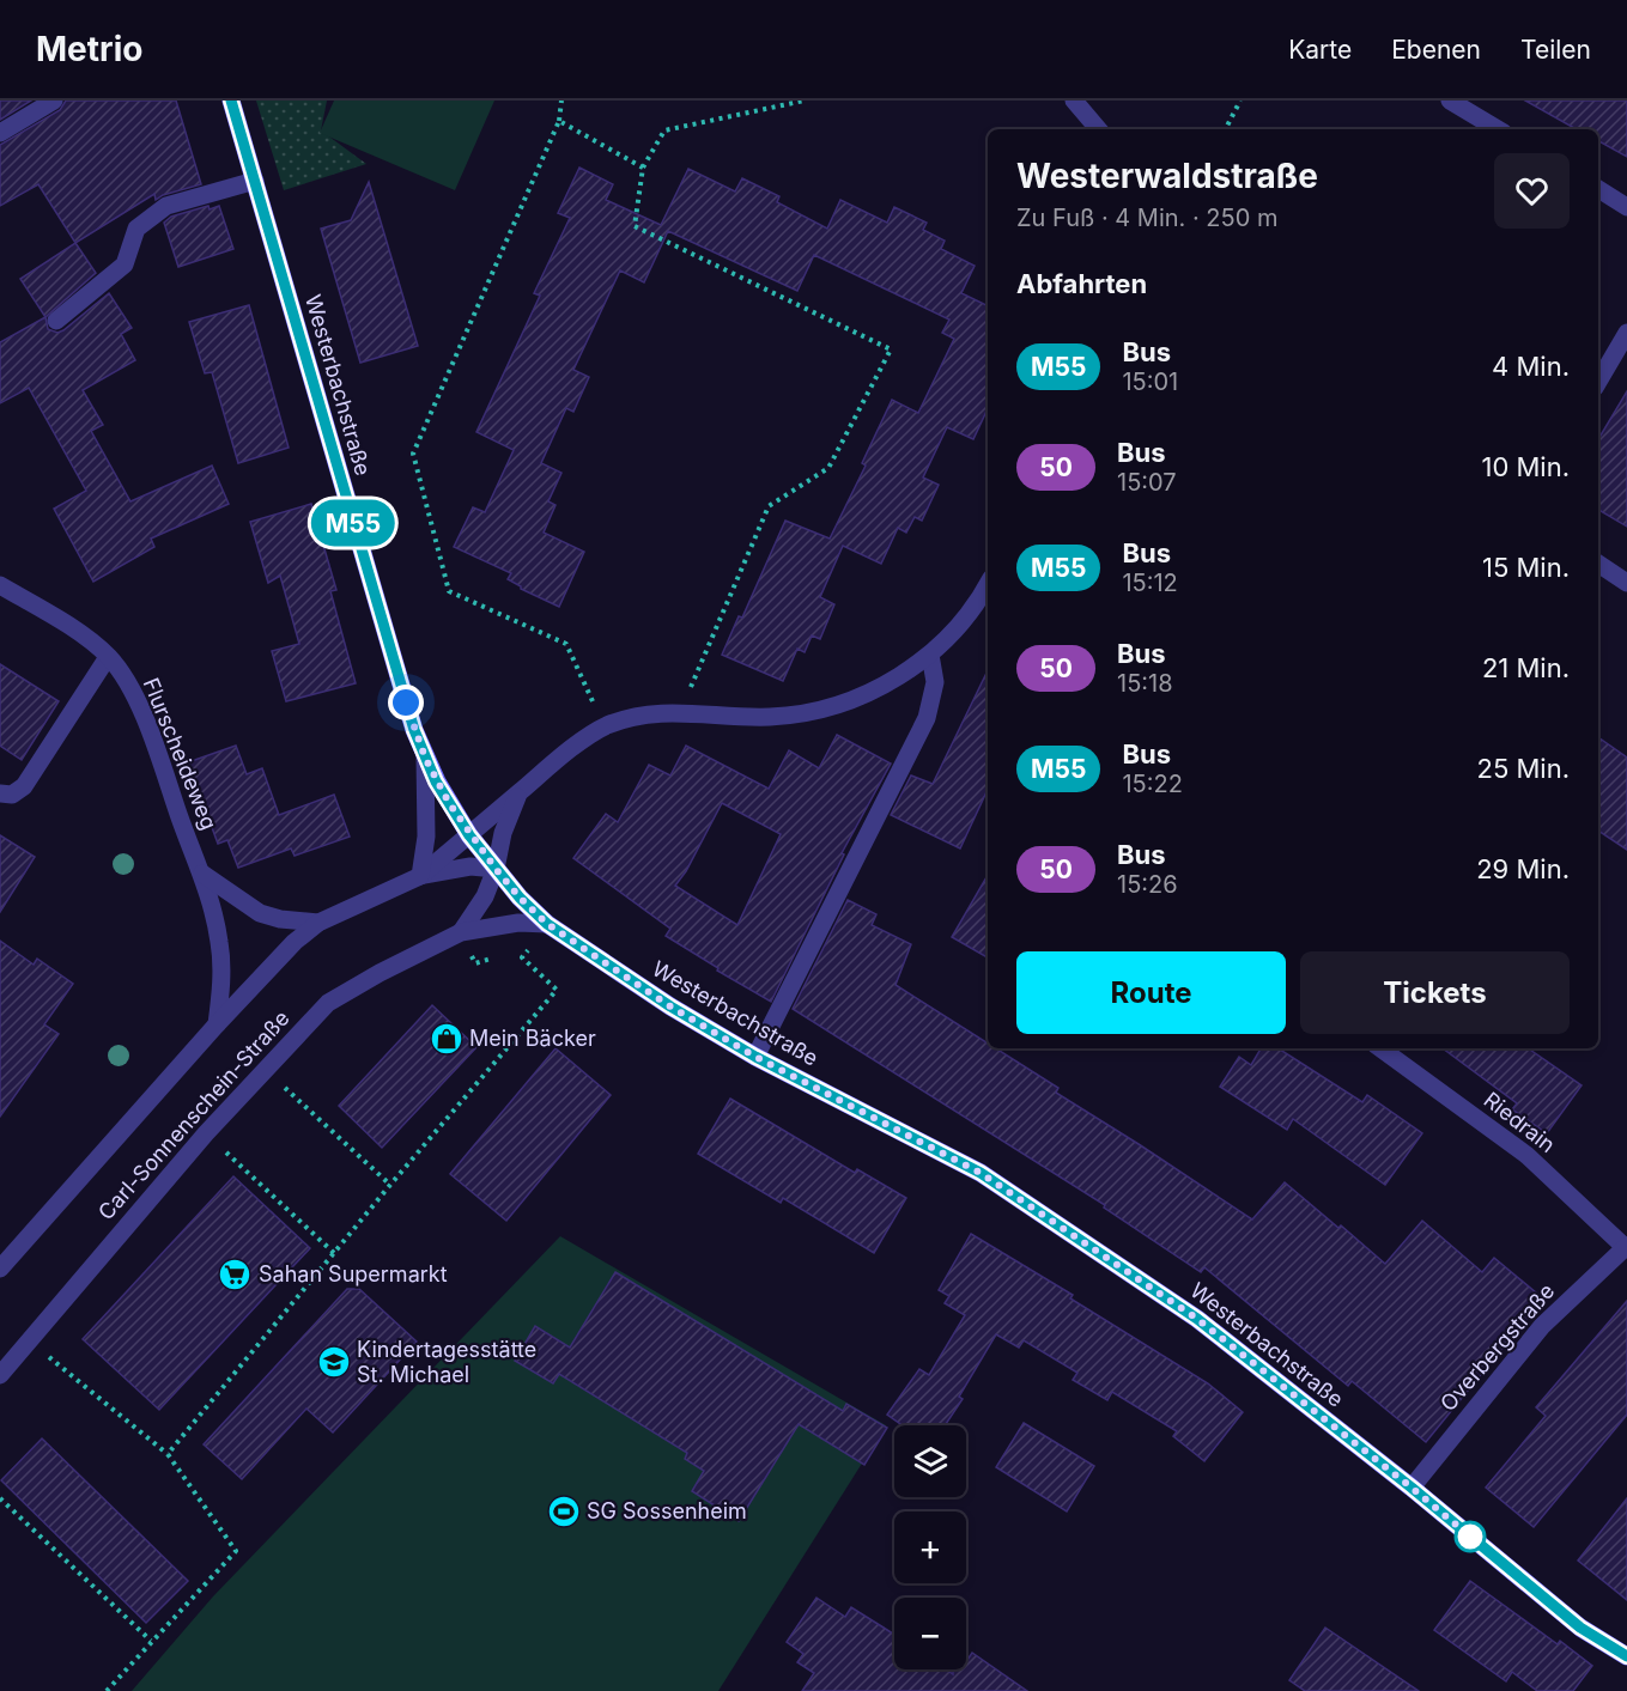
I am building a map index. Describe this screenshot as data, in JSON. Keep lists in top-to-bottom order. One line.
{"streets":{"main road":["Westerbachstraße"],"street":["Flurscheideweg","Carl-Sonnenschein-Straße","Riedrain","Overbergstraße"]},"crossings":[["Westerbachstraße","Carl-Sonnenschein-Straße"],["Westerbachstraße","Overbergstraße"],["Flurscheideweg","Carl-Sonnenschein-Straße"],["Riedrain","Overbergstraße"]],"places":{"shop":["Mein Bäcker"],"supermarket":["Sahan Supermarkt"],"school or university":["Kindertagesstätte St. Michael"],"sports":["SG Sossenheim"]},"lines":["bus line M55"],"page":{"header":"Metrio","nav":["Karte","Ebenen","Teilen"],"on_map":"M55","heading":[["Westerwaldstraße","Zu Fuß · 4 Min. · 250 m"],"Abfahrten"],"list":[{"mark":"M55","name":"Bus","note":"15:01","value":"4 Min."},{"mark":"50","name":"Bus","note":"15:07","value":"10 Min."},{"mark":"M55","name":"Bus","note":"15:12","value":"15 Min."},{"mark":"50","name":"Bus","note":"15:18","value":"21 Min."},{"mark":"M55","name":"Bus","note":"15:22","value":"25 Min."},{"mark":"50","name":"Bus","note":"15:26","value":"29 Min."}],"buttons":["Route","Tickets"],"map_buttons":["+","−"]}}
